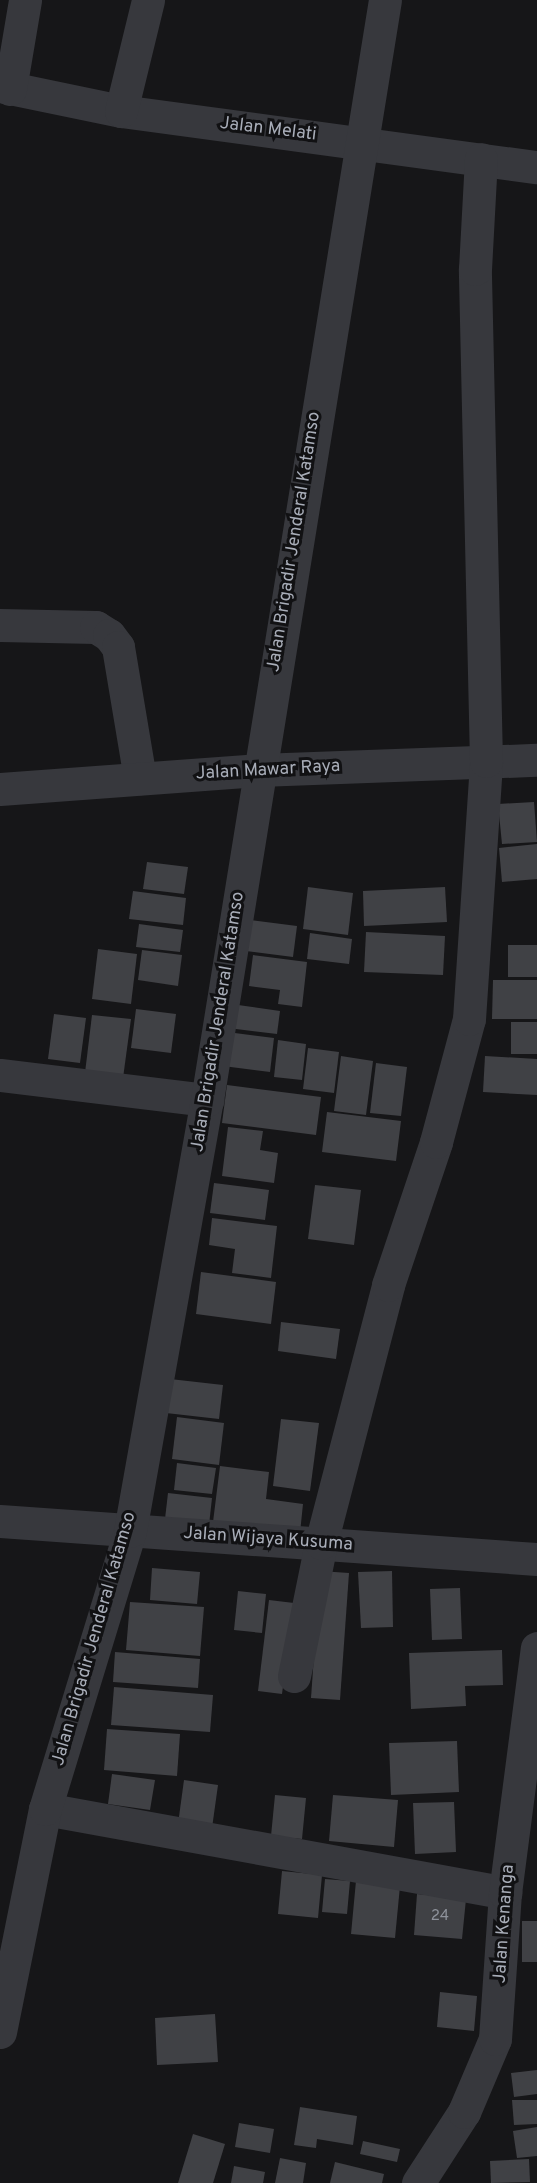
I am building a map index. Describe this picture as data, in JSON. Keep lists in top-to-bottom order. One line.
{"streets":{"street":["Jalan Melati","Jalan Brigadir Jenderal Katamso","Jalan Mawar Raya","Jalan Wijaya Kusuma","Jalan Kenanga"]},"crossings":[["Jalan Melati","Jalan Brigadir Jenderal Katamso"],["Jalan Brigadir Jenderal Katamso","Jalan Mawar Raya"],["Jalan Brigadir Jenderal Katamso","Jalan Wijaya Kusuma"]],"house_numbers":["24"]}
